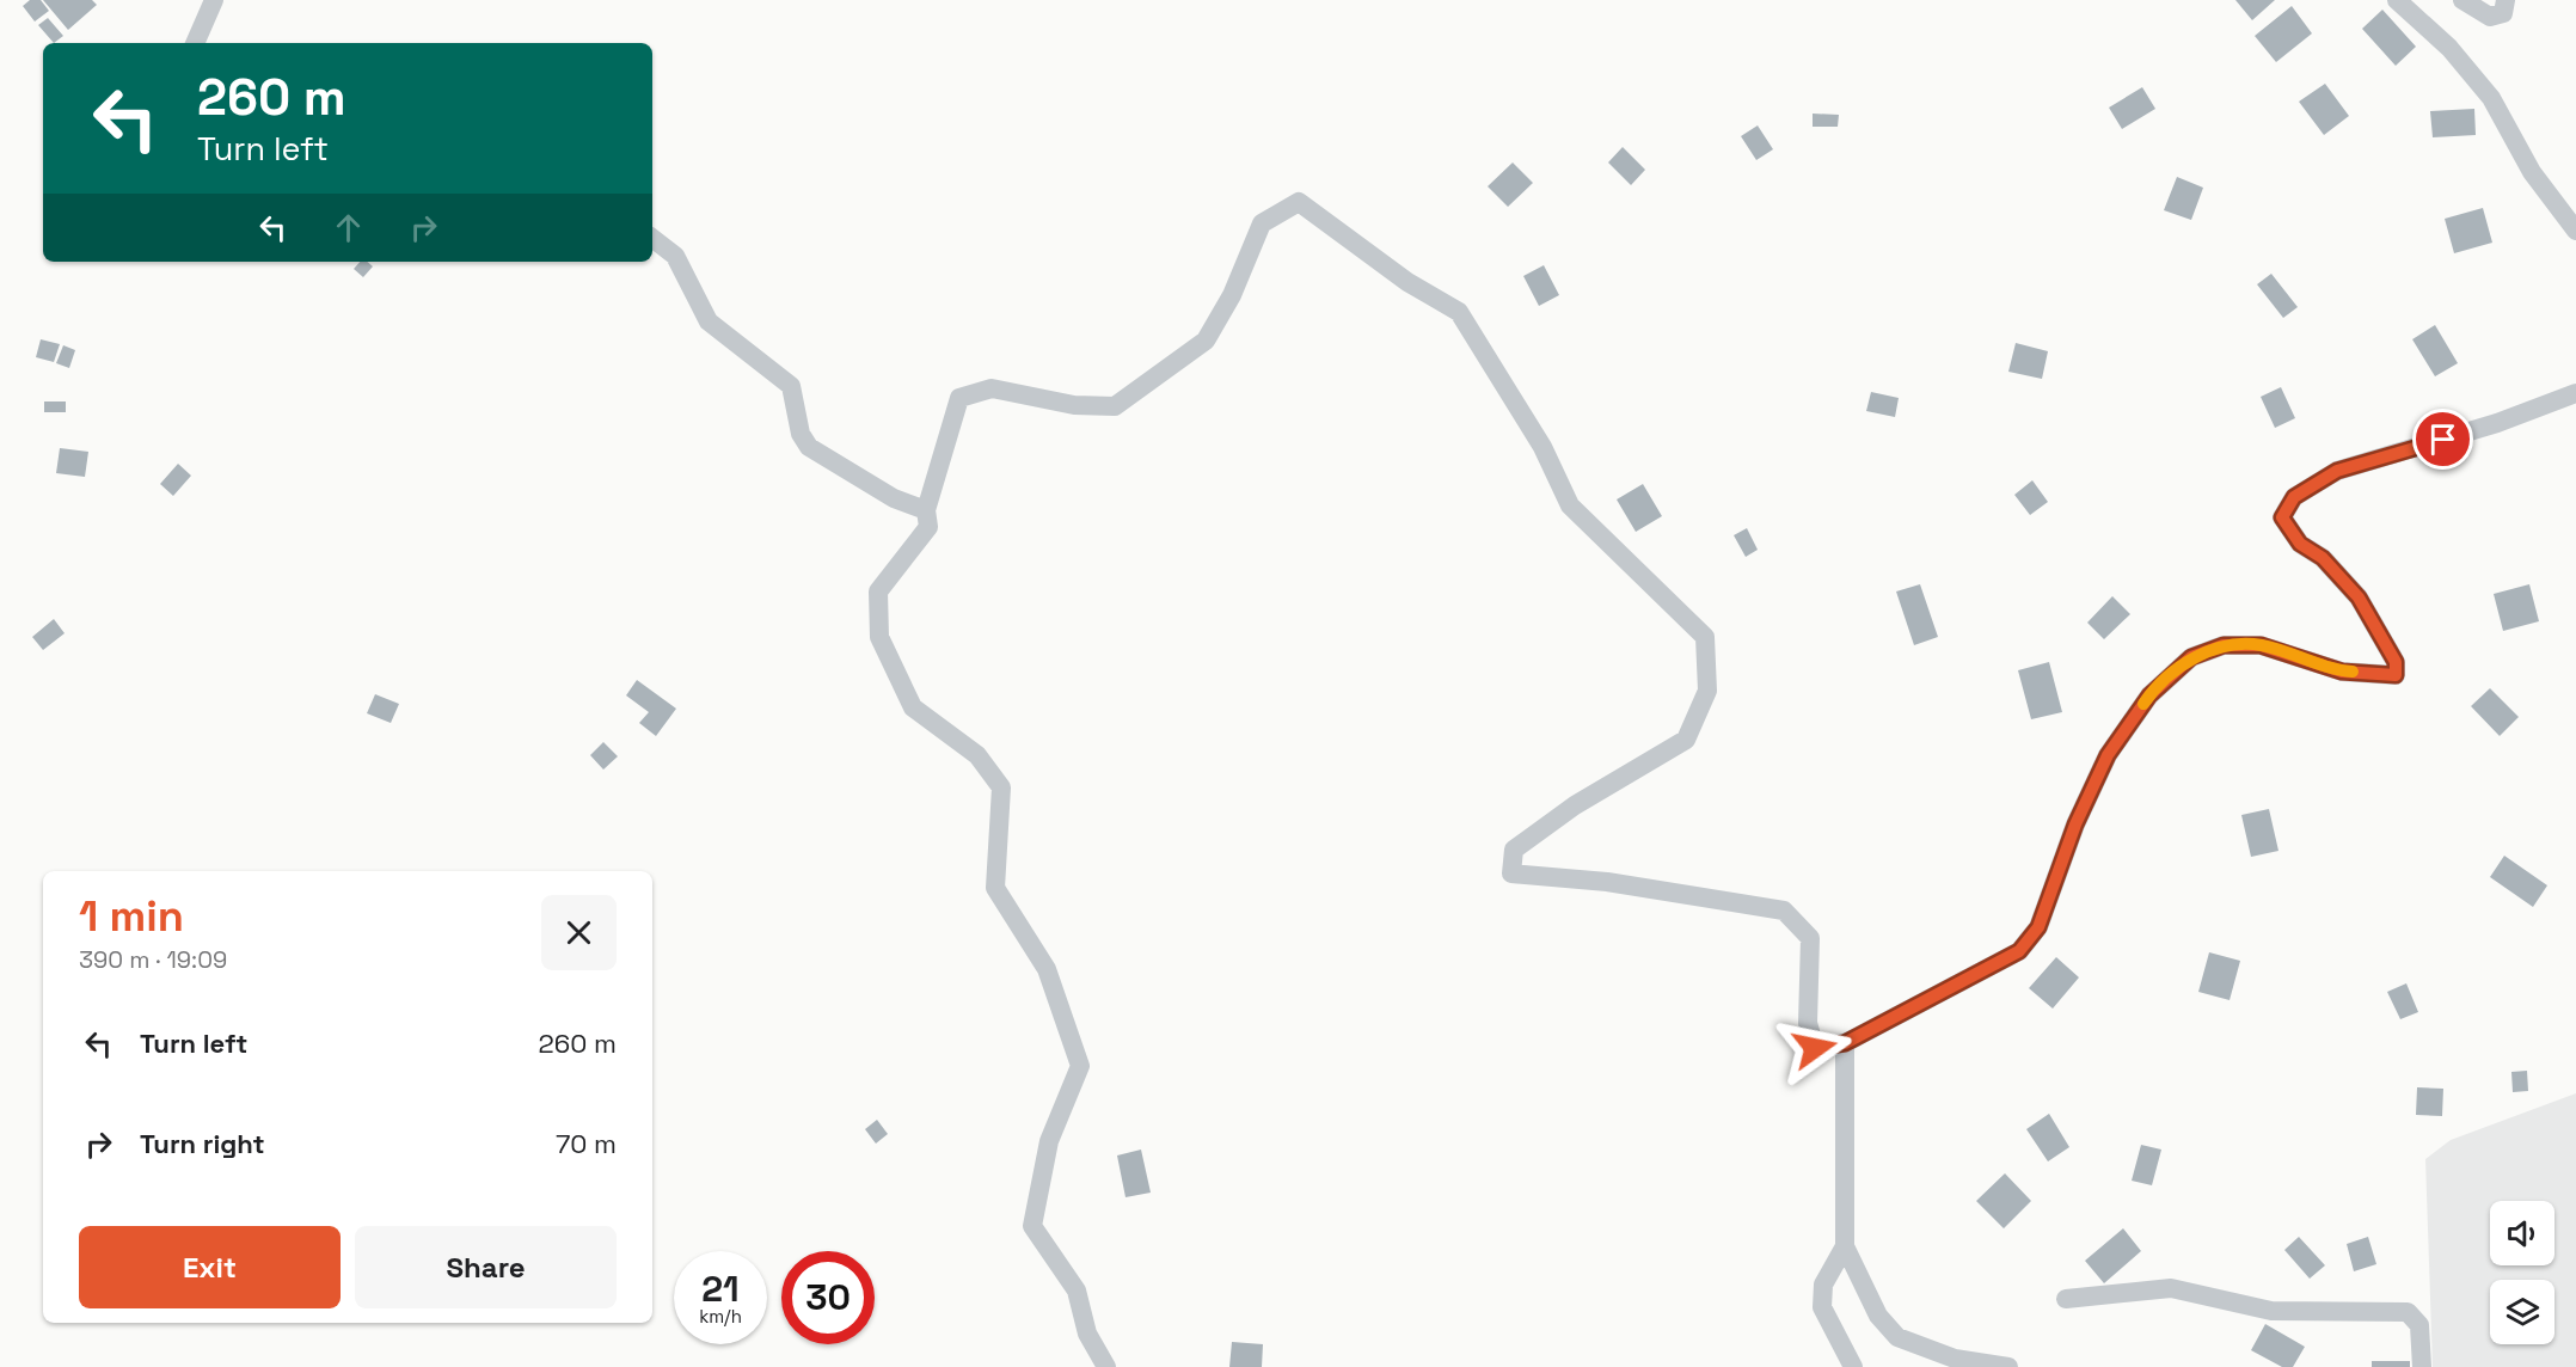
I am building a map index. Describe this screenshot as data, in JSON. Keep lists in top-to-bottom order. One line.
{"page":{"turn":["260 m","Turn left"],"heading":["1 min","390 m · 19:09"],"list":[{"name":"Turn left","value":"260 m"},{"name":"Turn right","value":"70 m"}],"buttons":["Exit","Share"],"speed":"21 km/h","limit":"30"}}
